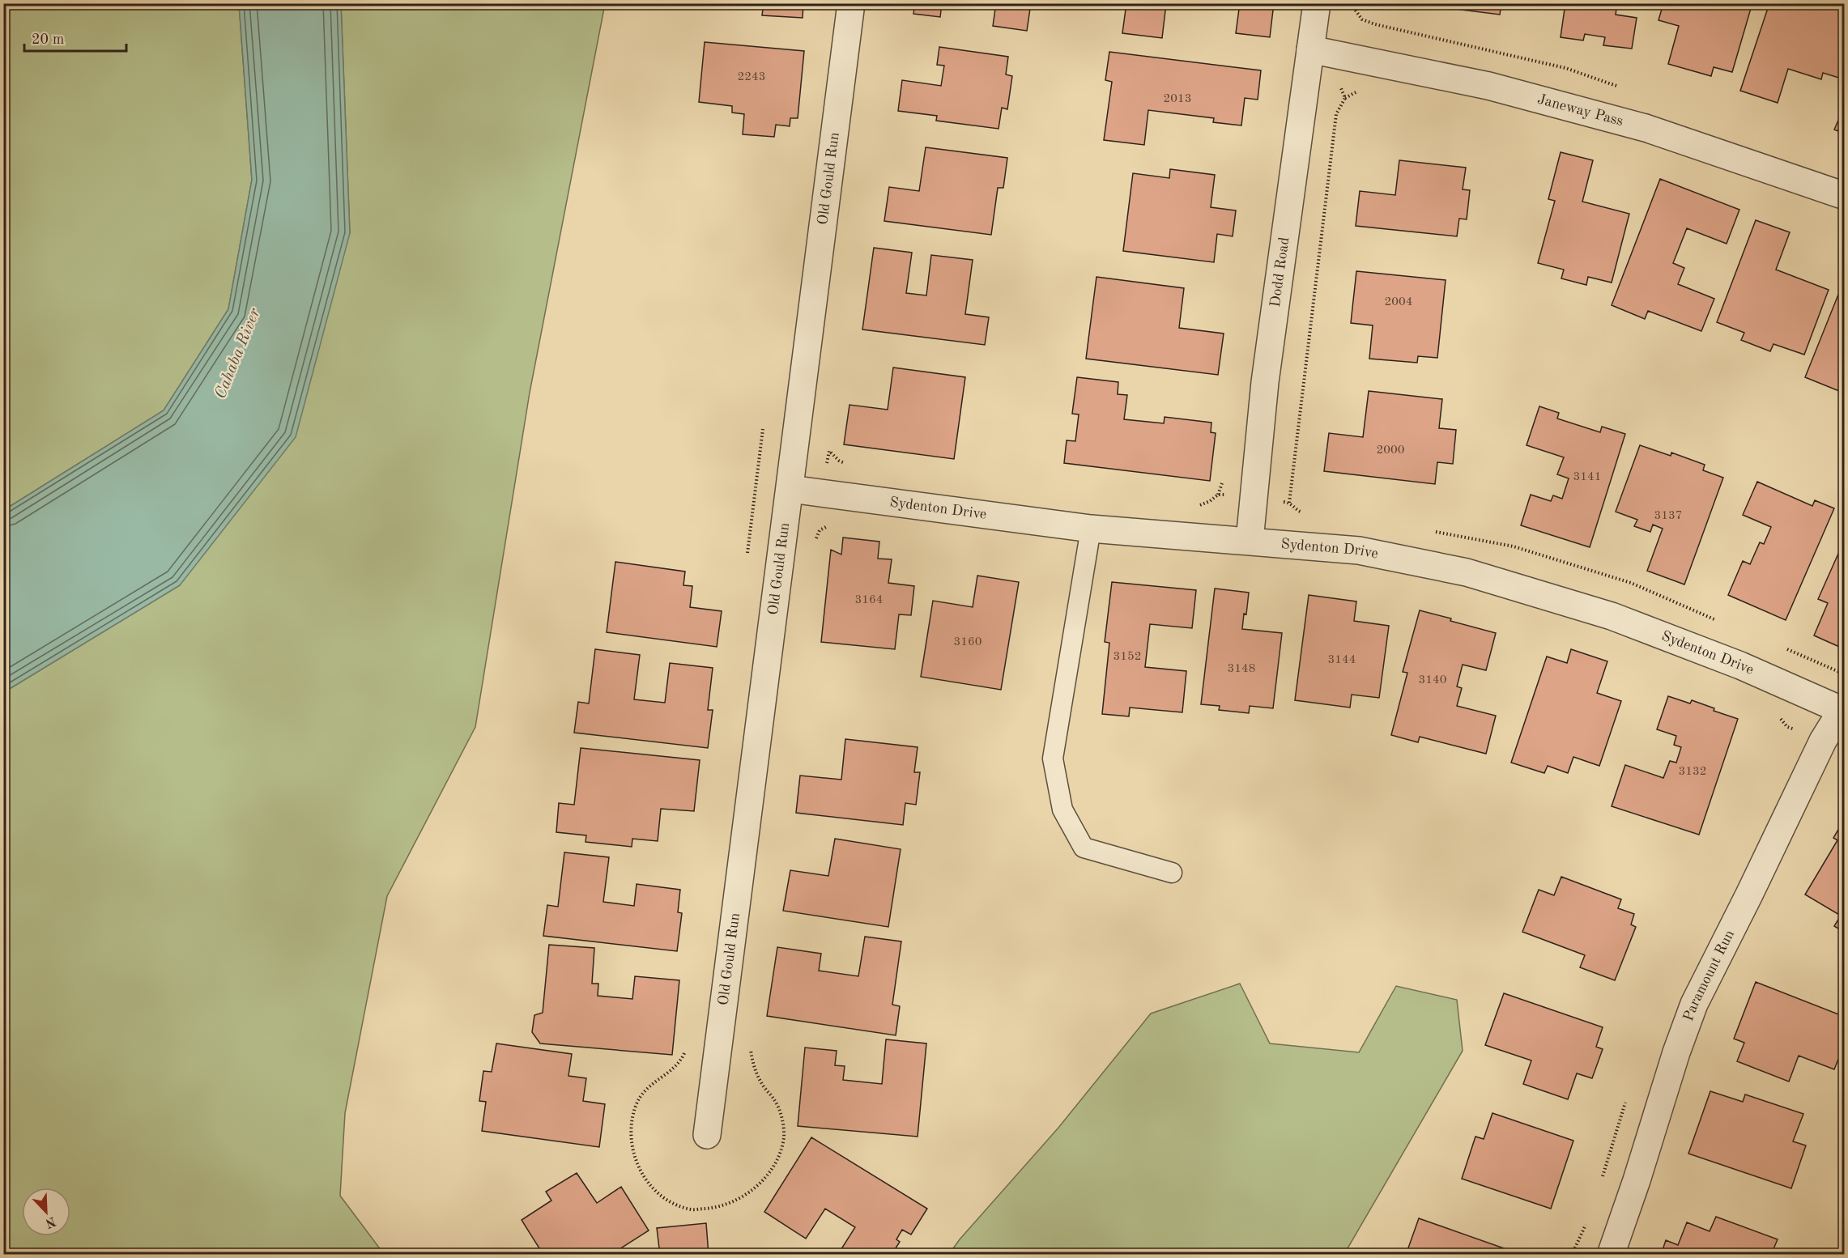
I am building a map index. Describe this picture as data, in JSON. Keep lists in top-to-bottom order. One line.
{"streets":{"street":["Janeway Pass","Old Gould Run","Dodd Road","Sydenton Drive","Paramount Run"]},"crossings":[["Janeway Pass","Dodd Road"],["Old Gould Run","Sydenton Drive"],["Dodd Road","Sydenton Drive"],["Sydenton Drive","Paramount Run"]],"water":["Cahaba River"],"house_numbers":["2243","2013","2004","2000","3141","3137","3164","3160","3152","3144","3148","3140","3132"],"scale_bar":"20 m","north":"bottom right"}
